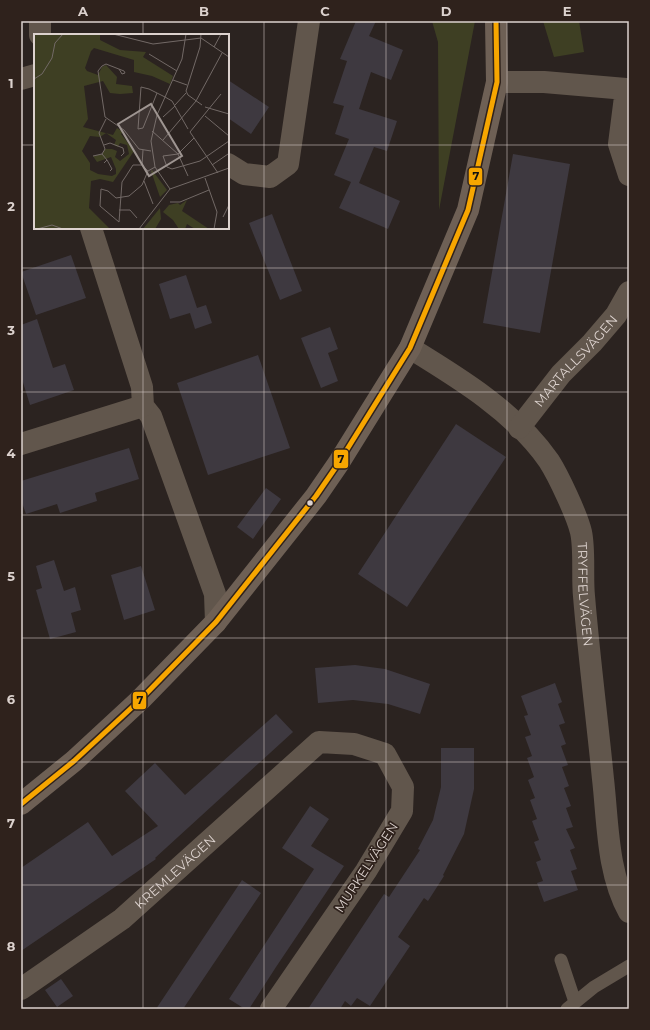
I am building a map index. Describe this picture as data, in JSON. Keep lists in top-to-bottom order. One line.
{"streets":{"street":["MARTALLSVÄGEN","TRYFFELVÄGEN","MURKELVÄGEN","KREMLEVÄGEN"]},"crossings":[["MARTALLSVÄGEN","TRYFFELVÄGEN"],["MURKELVÄGEN","KREMLEVÄGEN"]],"lines":["transit line 7"],"grid":{"columns":["A","B","C","D","E"],"rows":["1","2","3","4","5","6","7","8"]}}
